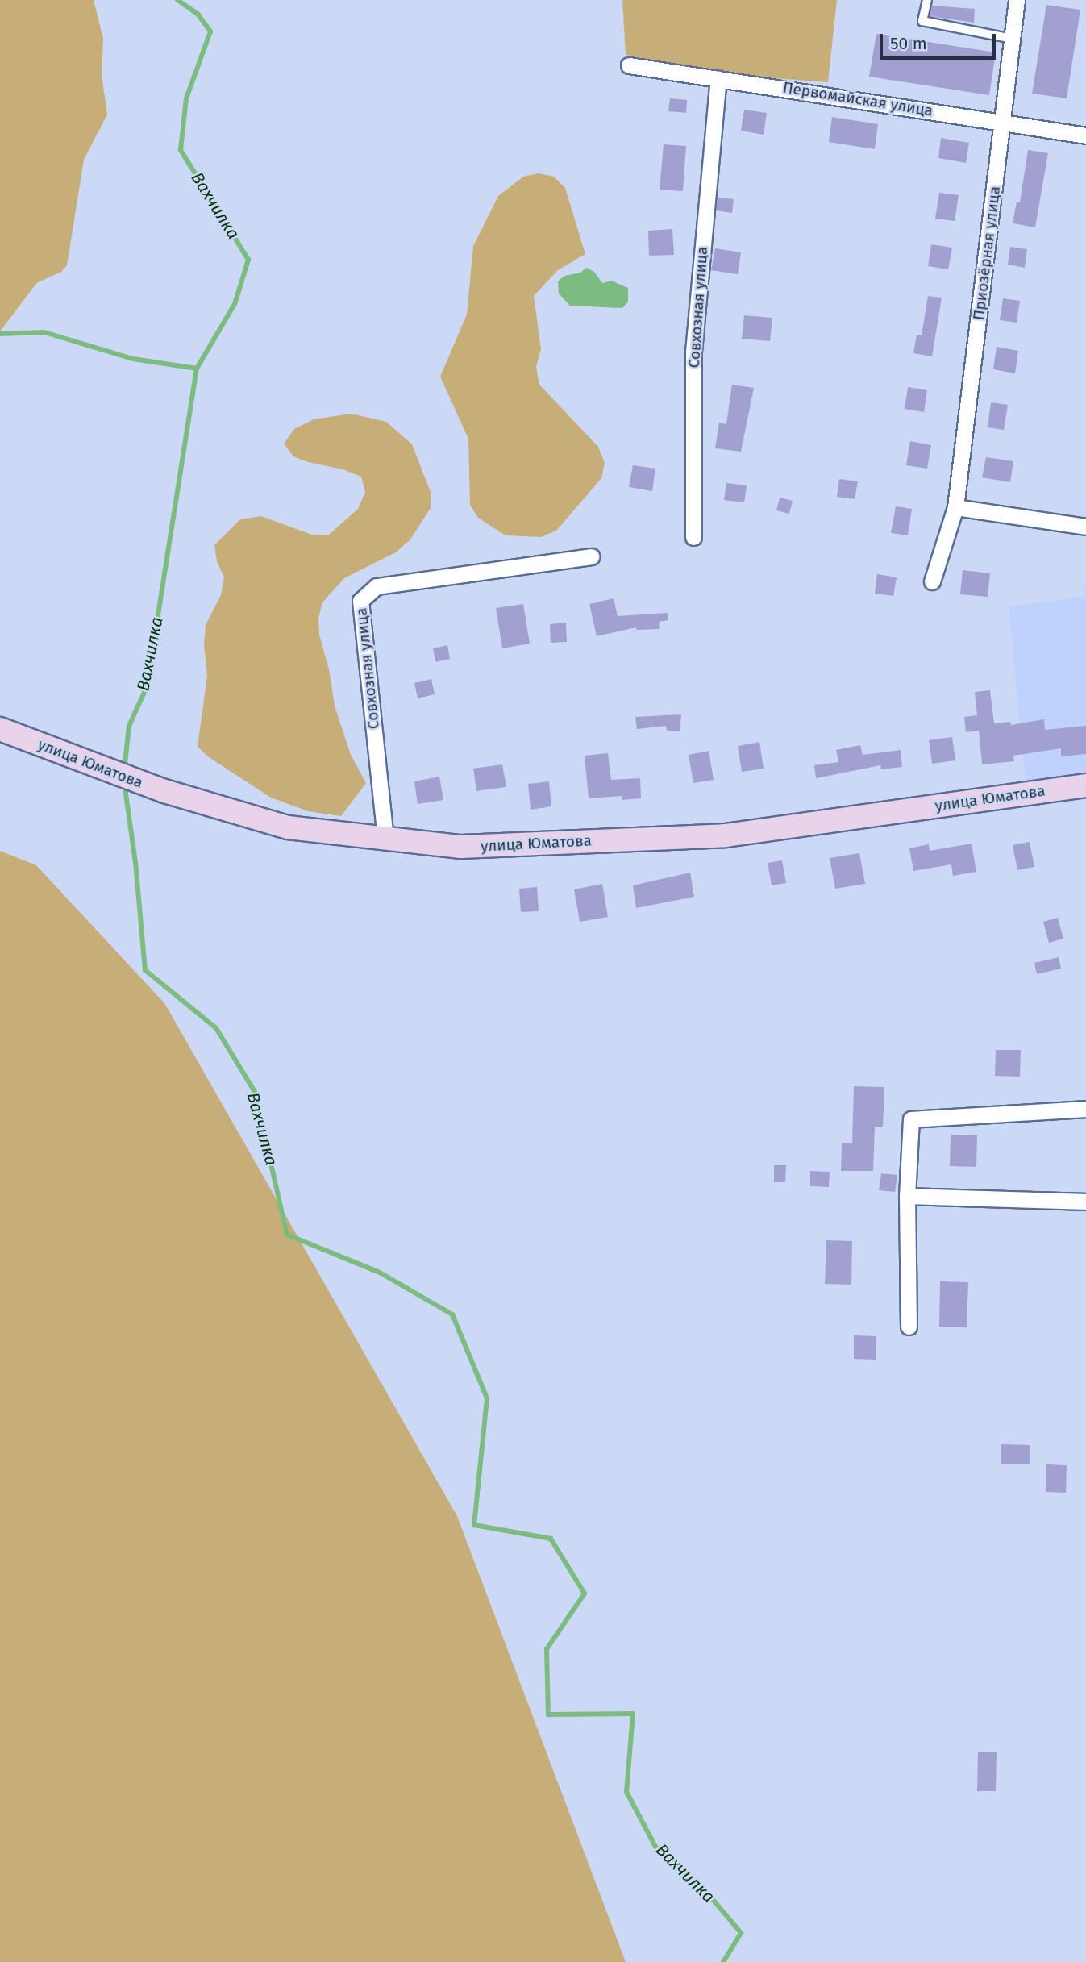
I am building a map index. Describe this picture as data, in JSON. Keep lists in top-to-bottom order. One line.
{"streets":{"main road":["улица Юматова"],"street":["Первомайская улица","Приозёрная улица","Совхозная улица"]},"crossings":[["Первомайская улица","Приозёрная улица"],["Первомайская улица","Совхозная улица"],["Совхозная улица","улица Юматова"]],"water":["Вахчилка"],"scale_bar":"50 m"}
